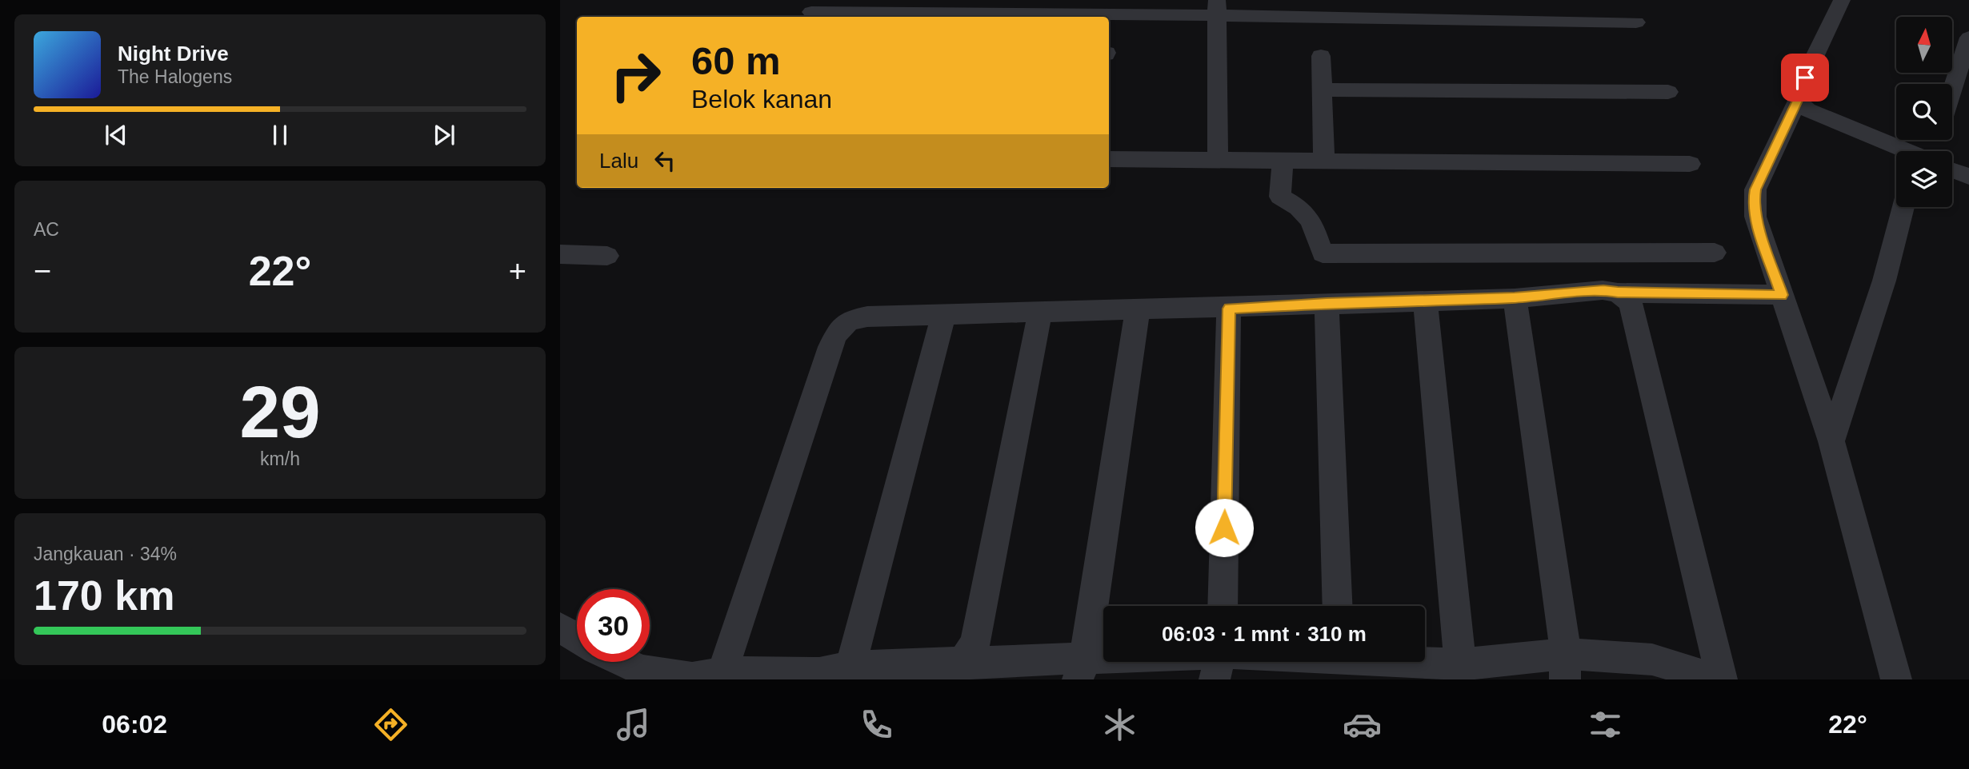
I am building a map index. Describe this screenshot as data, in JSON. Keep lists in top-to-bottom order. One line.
{"north":"top","page":{"turn":["60 m","Belok kanan"],"song":["Night Drive","The Halogens"],"then":"Lalu","tile":["AC",["29","km/h"],["Jangkauan · 34%","170 km"]],"heat":["−","22°","+"],"limit":"30","trip":"06:03 · 1 mnt · 310 m","tabs":["06:02","22°"]}}
